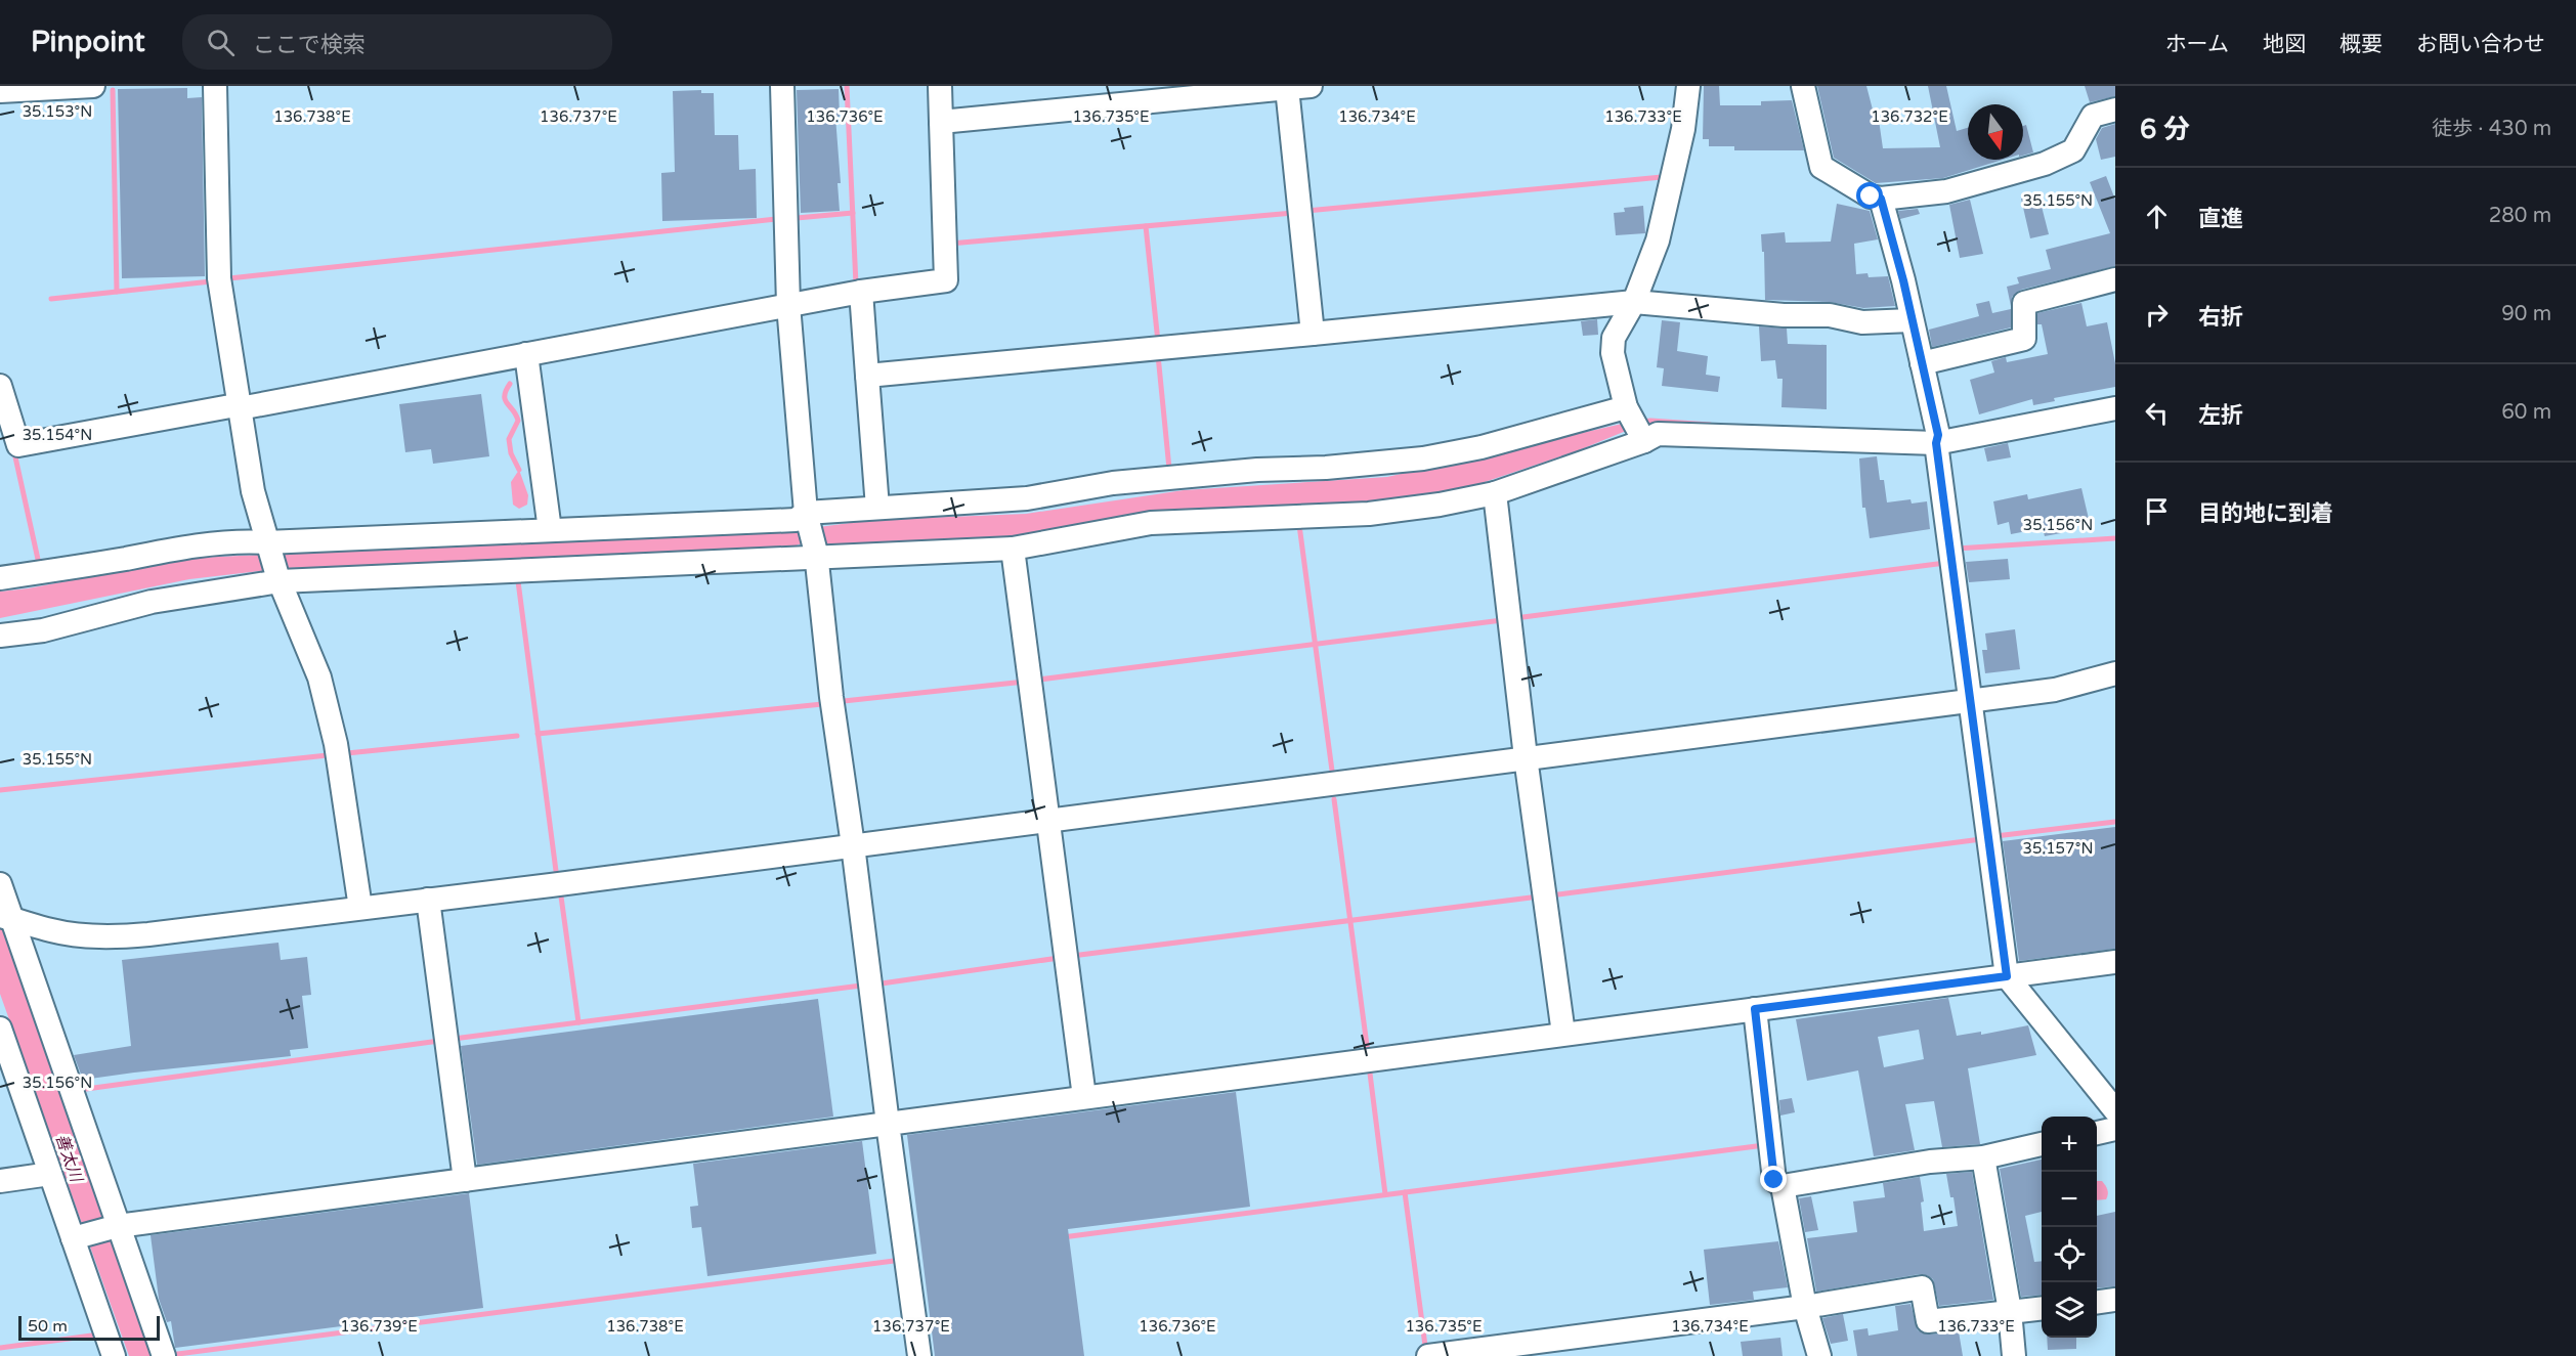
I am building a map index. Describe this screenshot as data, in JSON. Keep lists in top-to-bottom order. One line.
{"water":["善太川"],"scale_bar":"50 m","north":"bottom","page":{"header":"Pinpoint","search":"ここで検索","nav":["ホーム","地図","概要","お問い合わせ"],"heading":["6 分","徒歩 · 430 m"],"list":[["直進","280 m"],["右折","90 m"],["左折","60 m"],"目的地に到着"],"map_buttons":["+","−"],"scale":"50 m"},"coordinates":["35.153°N","136.738°E","136.737°E","136.736°E","136.735°E","136.734°E","136.733°E","136.732°E","35.155°N","35.154°N","35.156°N","35.157°N","136.739°E"]}
